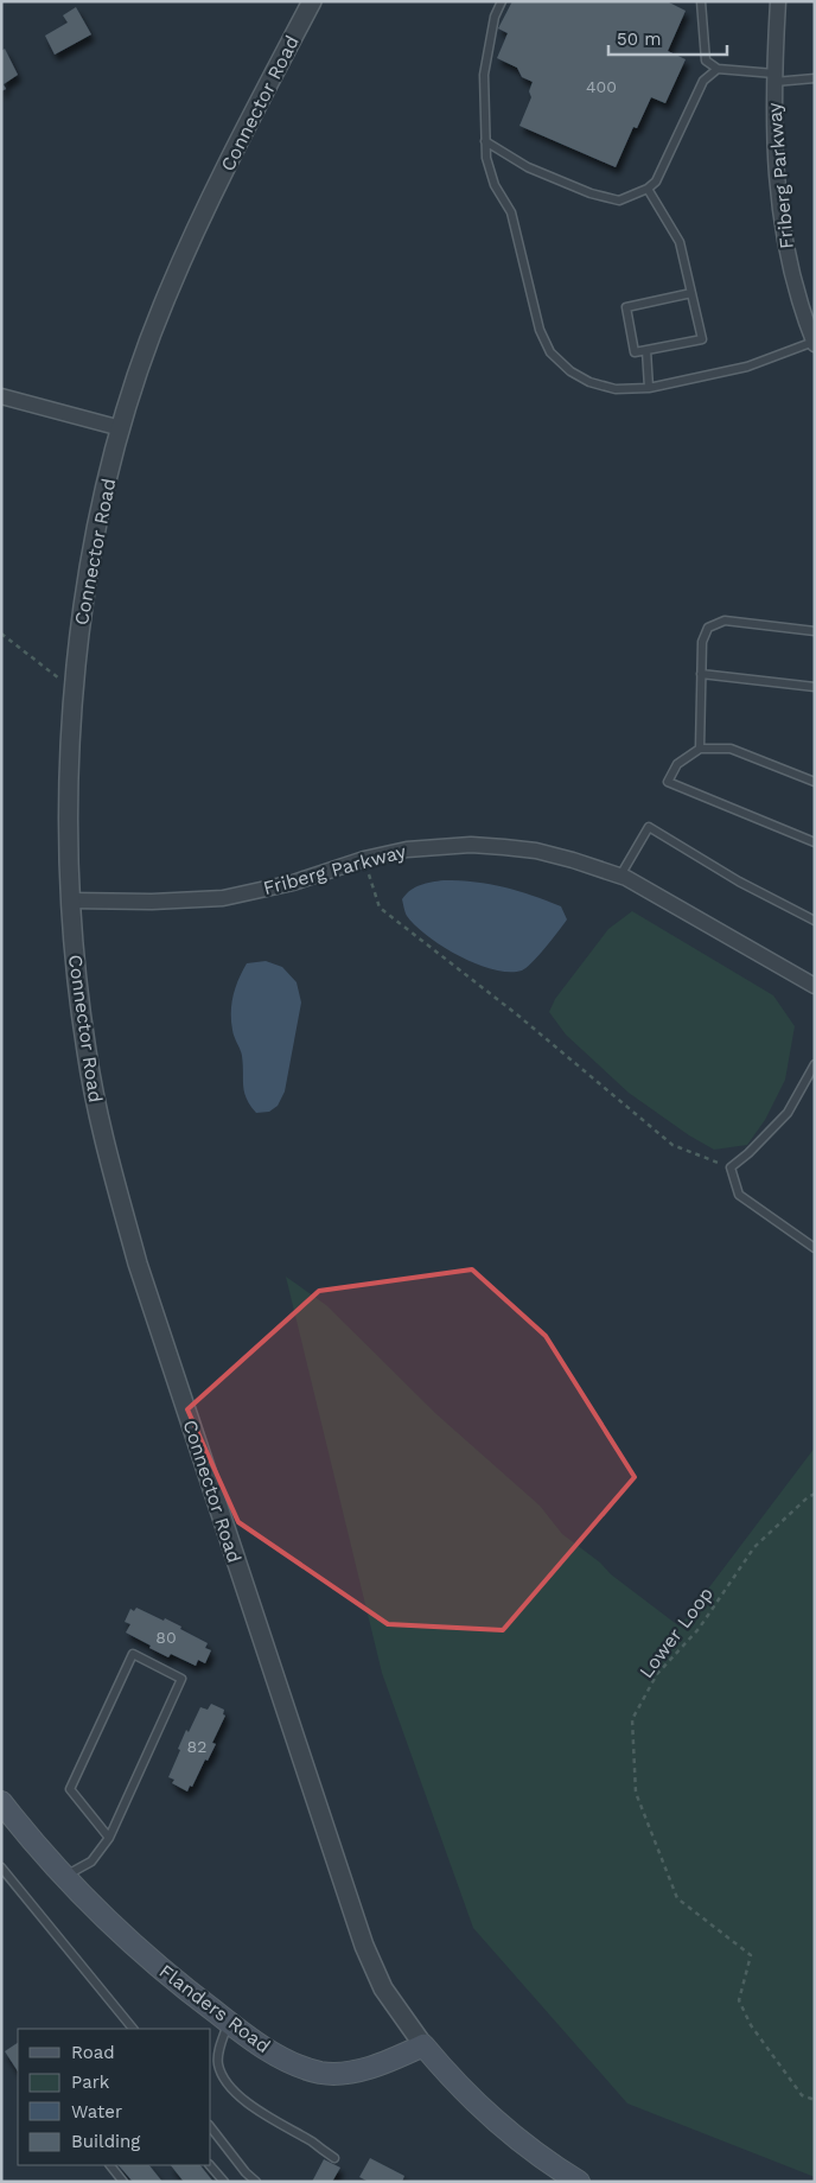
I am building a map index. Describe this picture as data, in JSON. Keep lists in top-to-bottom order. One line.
{"streets":{"main road":["Flanders Road"],"street":["Connector Road","Friberg Parkway"],"path":["Lower Loop"]},"crossings":[["Connector Road","Friberg Parkway"],["Connector Road","Flanders Road"]],"house_numbers":["400","80","82"],"legend":["Road","Park","Water","Building"],"scale_bar":"50 m"}
